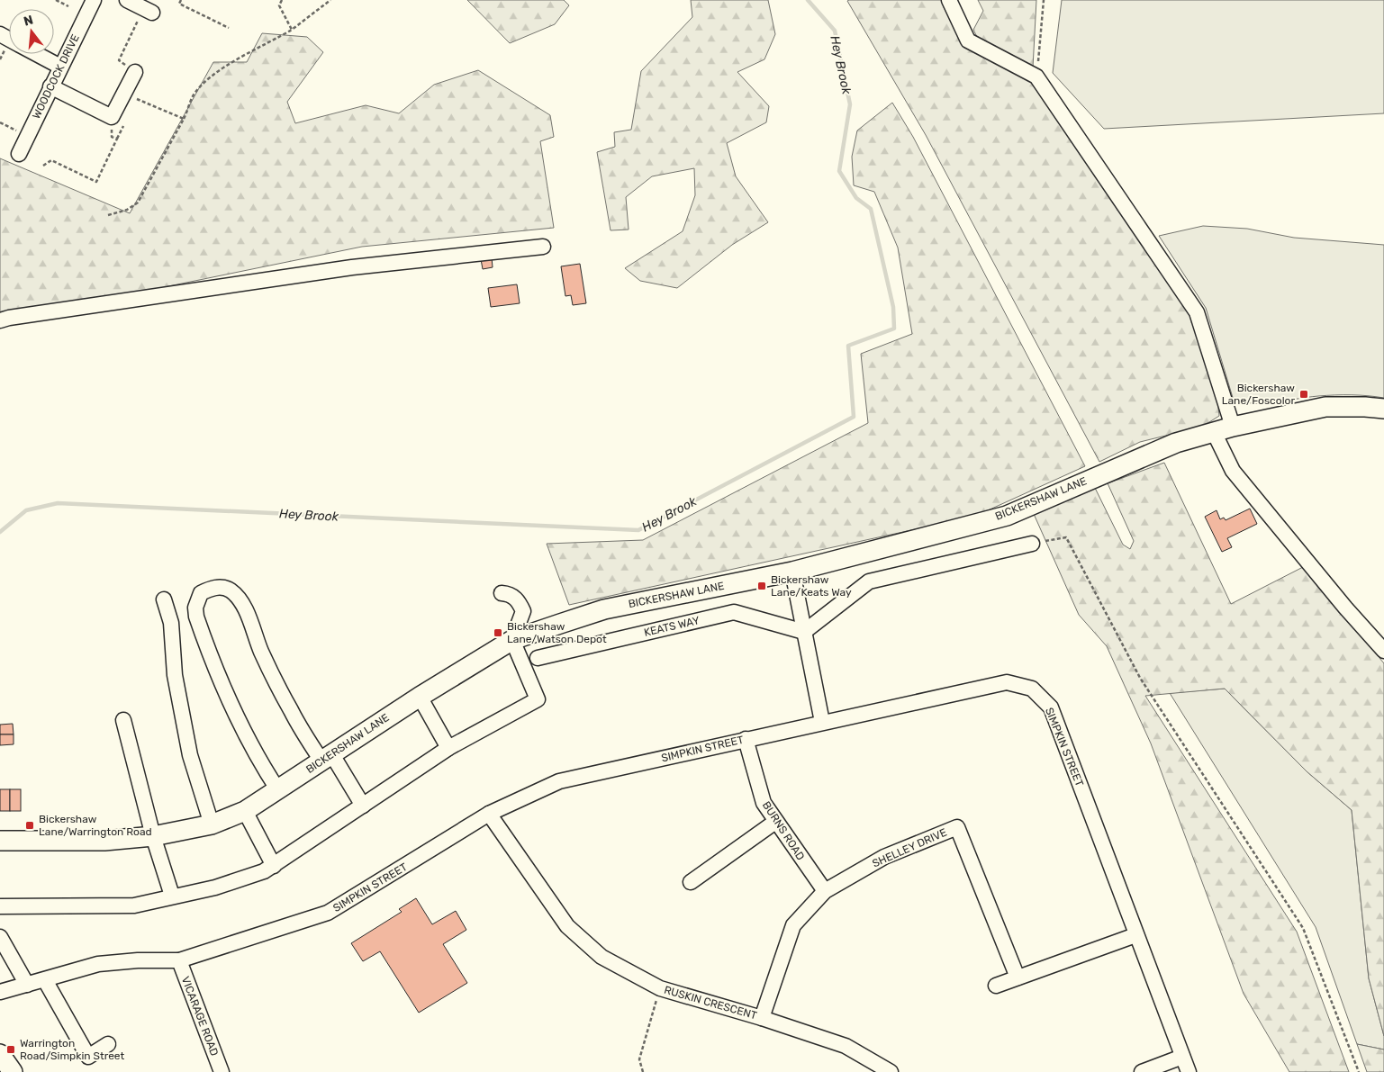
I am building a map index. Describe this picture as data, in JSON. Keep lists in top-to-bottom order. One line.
{"streets":{"main road":["BICKERSHAW LANE"],"street":["WOODCOCK DRIVE","KEATS WAY","SIMPKIN STREET","BURNS ROAD","SHELLEY DRIVE","RUSKIN CRESCENT","VICARAGE ROAD"]},"crossings":[["SIMPKIN STREET","BURNS ROAD"],["SIMPKIN STREET","RUSKIN CRESCENT"],["SIMPKIN STREET","VICARAGE ROAD"],["BURNS ROAD","SHELLEY DRIVE"],["SHELLEY DRIVE","RUSKIN CRESCENT"]],"water":["Hey Brook"],"places":{"transit":["Bickershaw Lane/Foscolor","Bickershaw Lane/Keats Way","Bickershaw Lane/Watson Depot","Bickershaw Lane/Warrington Road","Warrington Road/Simpkin Street"]},"north":"top"}
